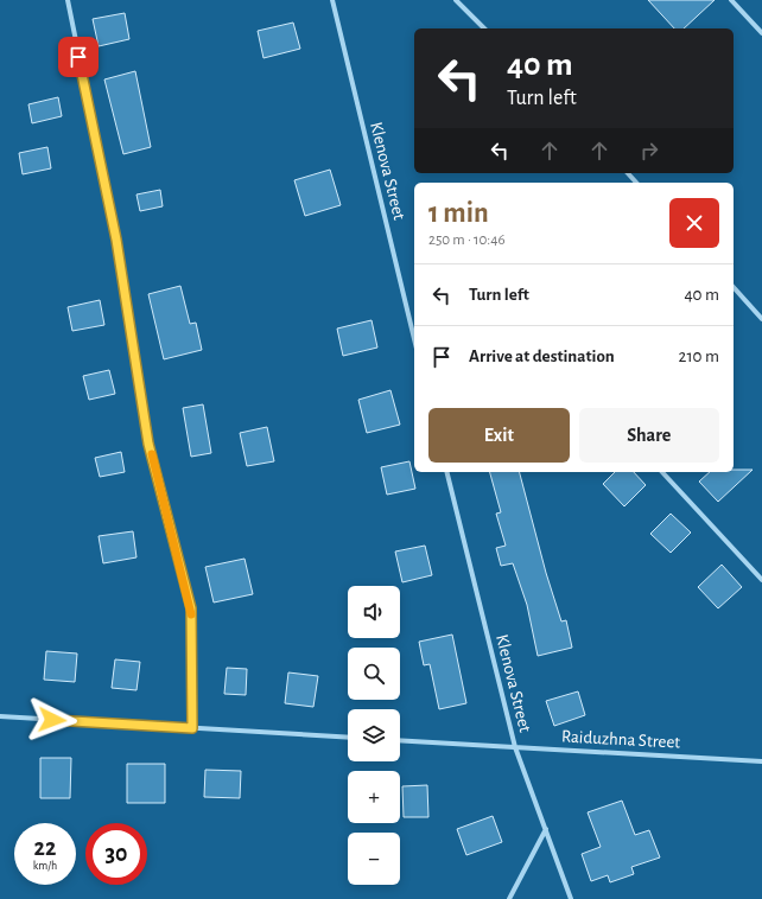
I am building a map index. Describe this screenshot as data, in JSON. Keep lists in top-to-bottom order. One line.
{"streets":{"street":["Klenova Street","Raiduzhna Street"]},"crossings":[["Klenova Street","Raiduzhna Street"]],"page":{"turn":["40 m","Turn left"],"heading":["1 min","250 m · 10:46"],"list":[{"name":"Turn left","value":"40 m"},{"name":"Arrive at destination","value":"210 m"}],"buttons":["Exit","Share"],"map_buttons":["+","−"],"speed":"22 km/h","limit":"30"}}
